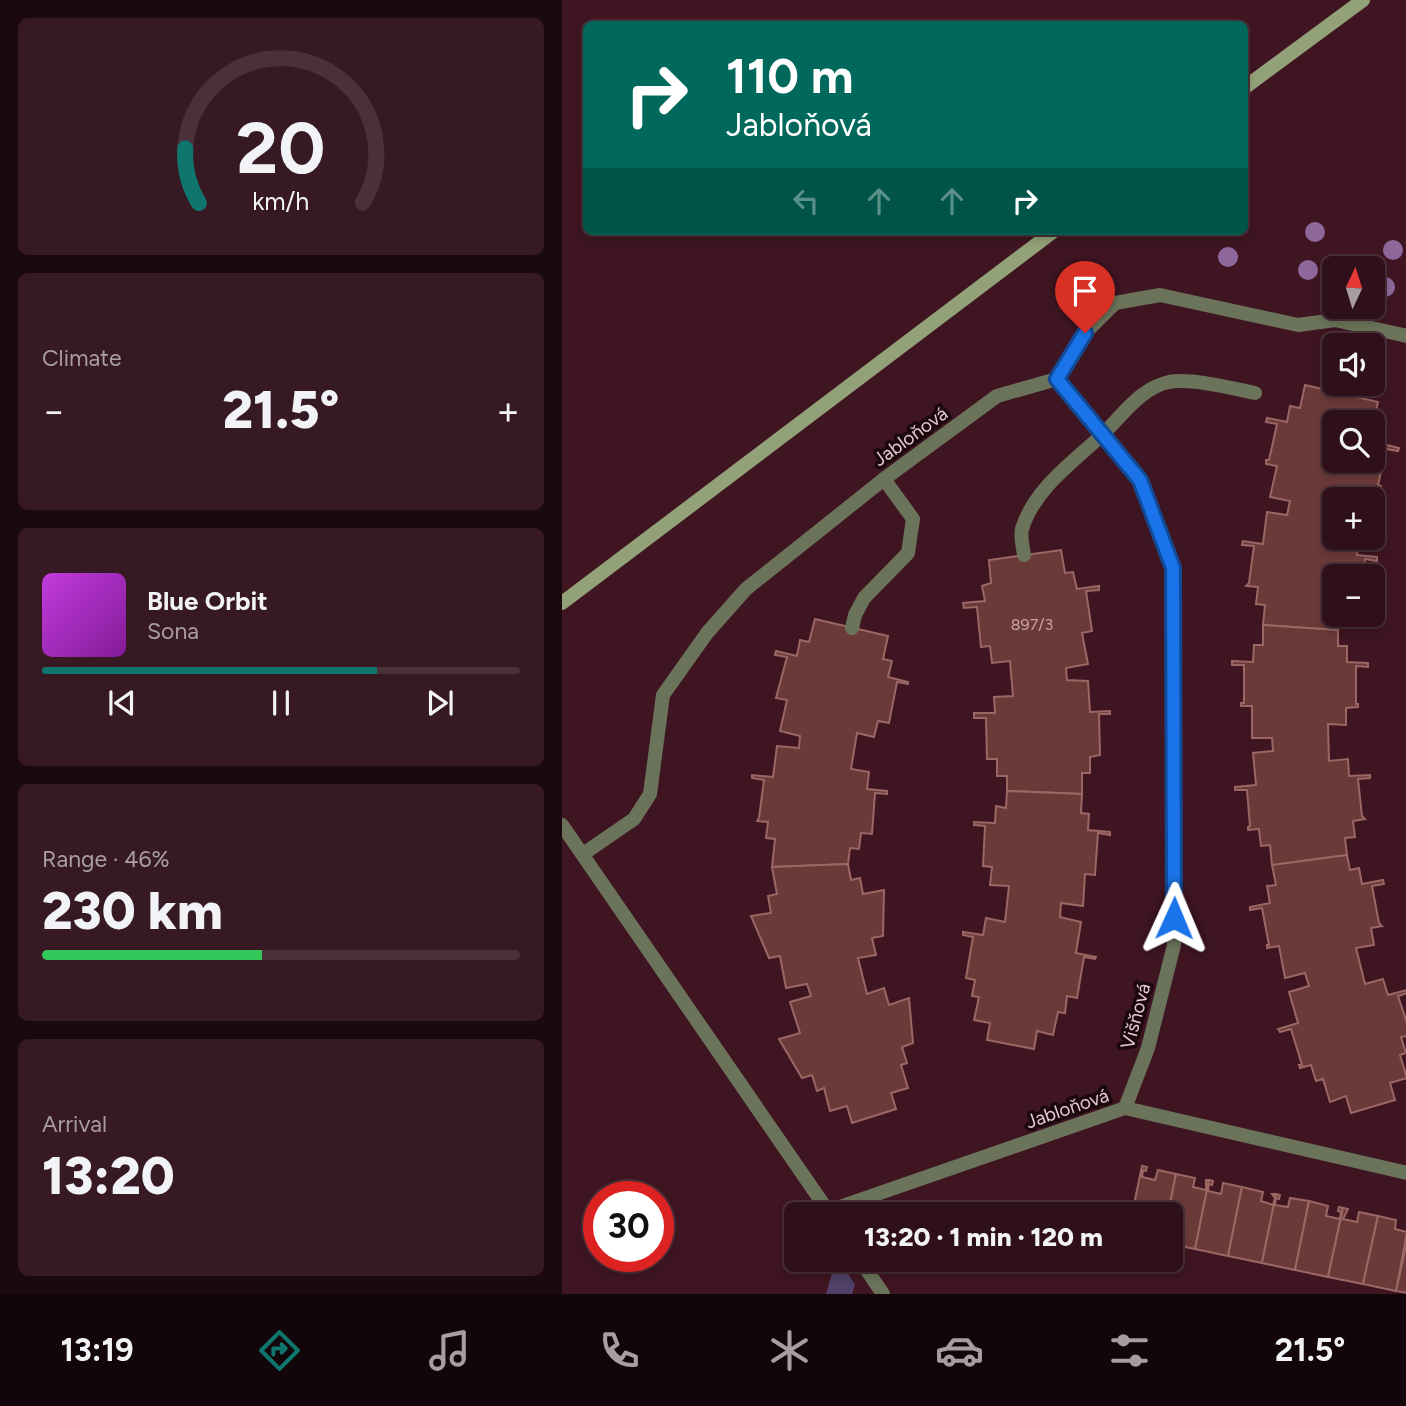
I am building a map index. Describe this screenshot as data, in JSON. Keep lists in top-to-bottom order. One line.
{"streets":{"street":["Jabloňová","Višňová"]},"crossings":[["Jabloňová","Višňová"]],"house_numbers":["897/3"],"north":"top","page":{"turn":["110 m","Jabloňová"],"map_buttons":["+","−"],"tile":["Climate",["Range · 46%","230 km"],["Arrival","13:20"]],"heat":["−","21.5°","+"],"song":["Blue Orbit","Sona"],"limit":"30","trip":"13:20 · 1 min · 120 m","tabs":["13:19","21.5°"],"gauge":["20","km/h"]}}
